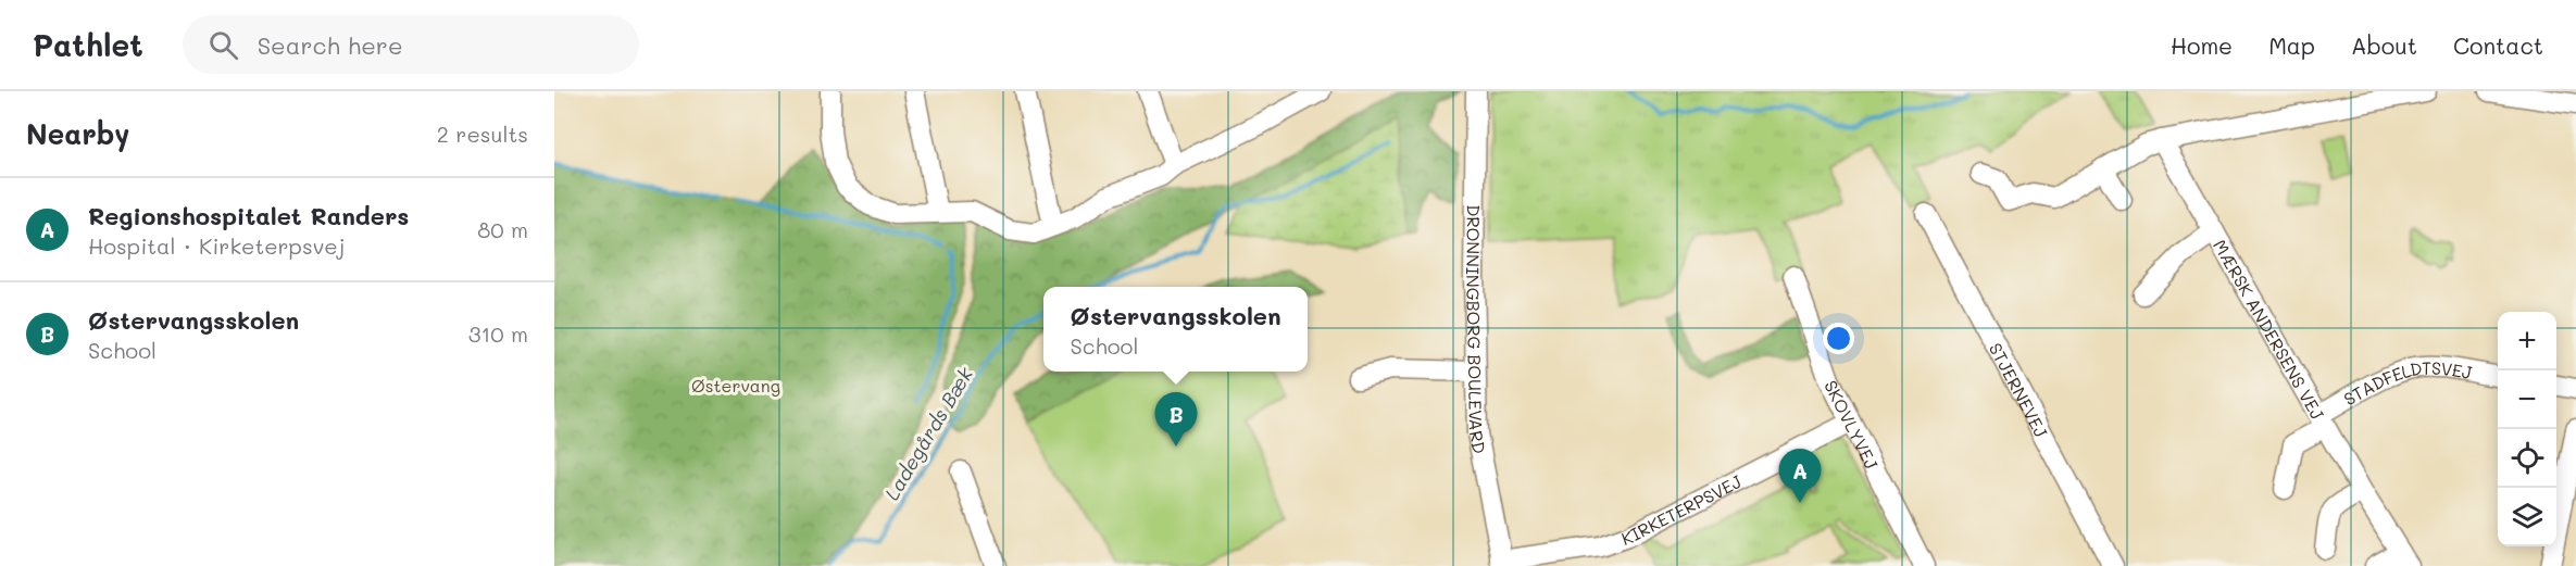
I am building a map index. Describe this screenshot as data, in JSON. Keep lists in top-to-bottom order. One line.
{"streets":{"street":["DRONNINGBORG BOULEVARD","MÆRSK ANDERSENS VEJ","STADFELDTSVEJ","STJERNEVEJ","SKOVLYVEJ","KIRKETERPSVEJ"]},"crossings":[["DRONNINGBORG BOULEVARD","KIRKETERPSVEJ"],["MÆRSK ANDERSENS VEJ","STADFELDTSVEJ"],["SKOVLYVEJ","KIRKETERPSVEJ"]],"water":["Ladegårds Bæk"],"parks":["Østervang"],"page":{"header":"Pathlet","search":"Search here","nav":["Home","Map","About","Contact"],"heading":["Nearby","2 results"],"list":[{"mark":"A","name":"Regionshospitalet Randers","note":"Hospital · Kirketerpsvej","value":"80 m"},{"mark":"B","name":"Østervangsskolen","note":"School","value":"310 m"}],"popup":["Østervangsskolen","School"],"map_buttons":["+","−"],"pins":["B","A"]}}
